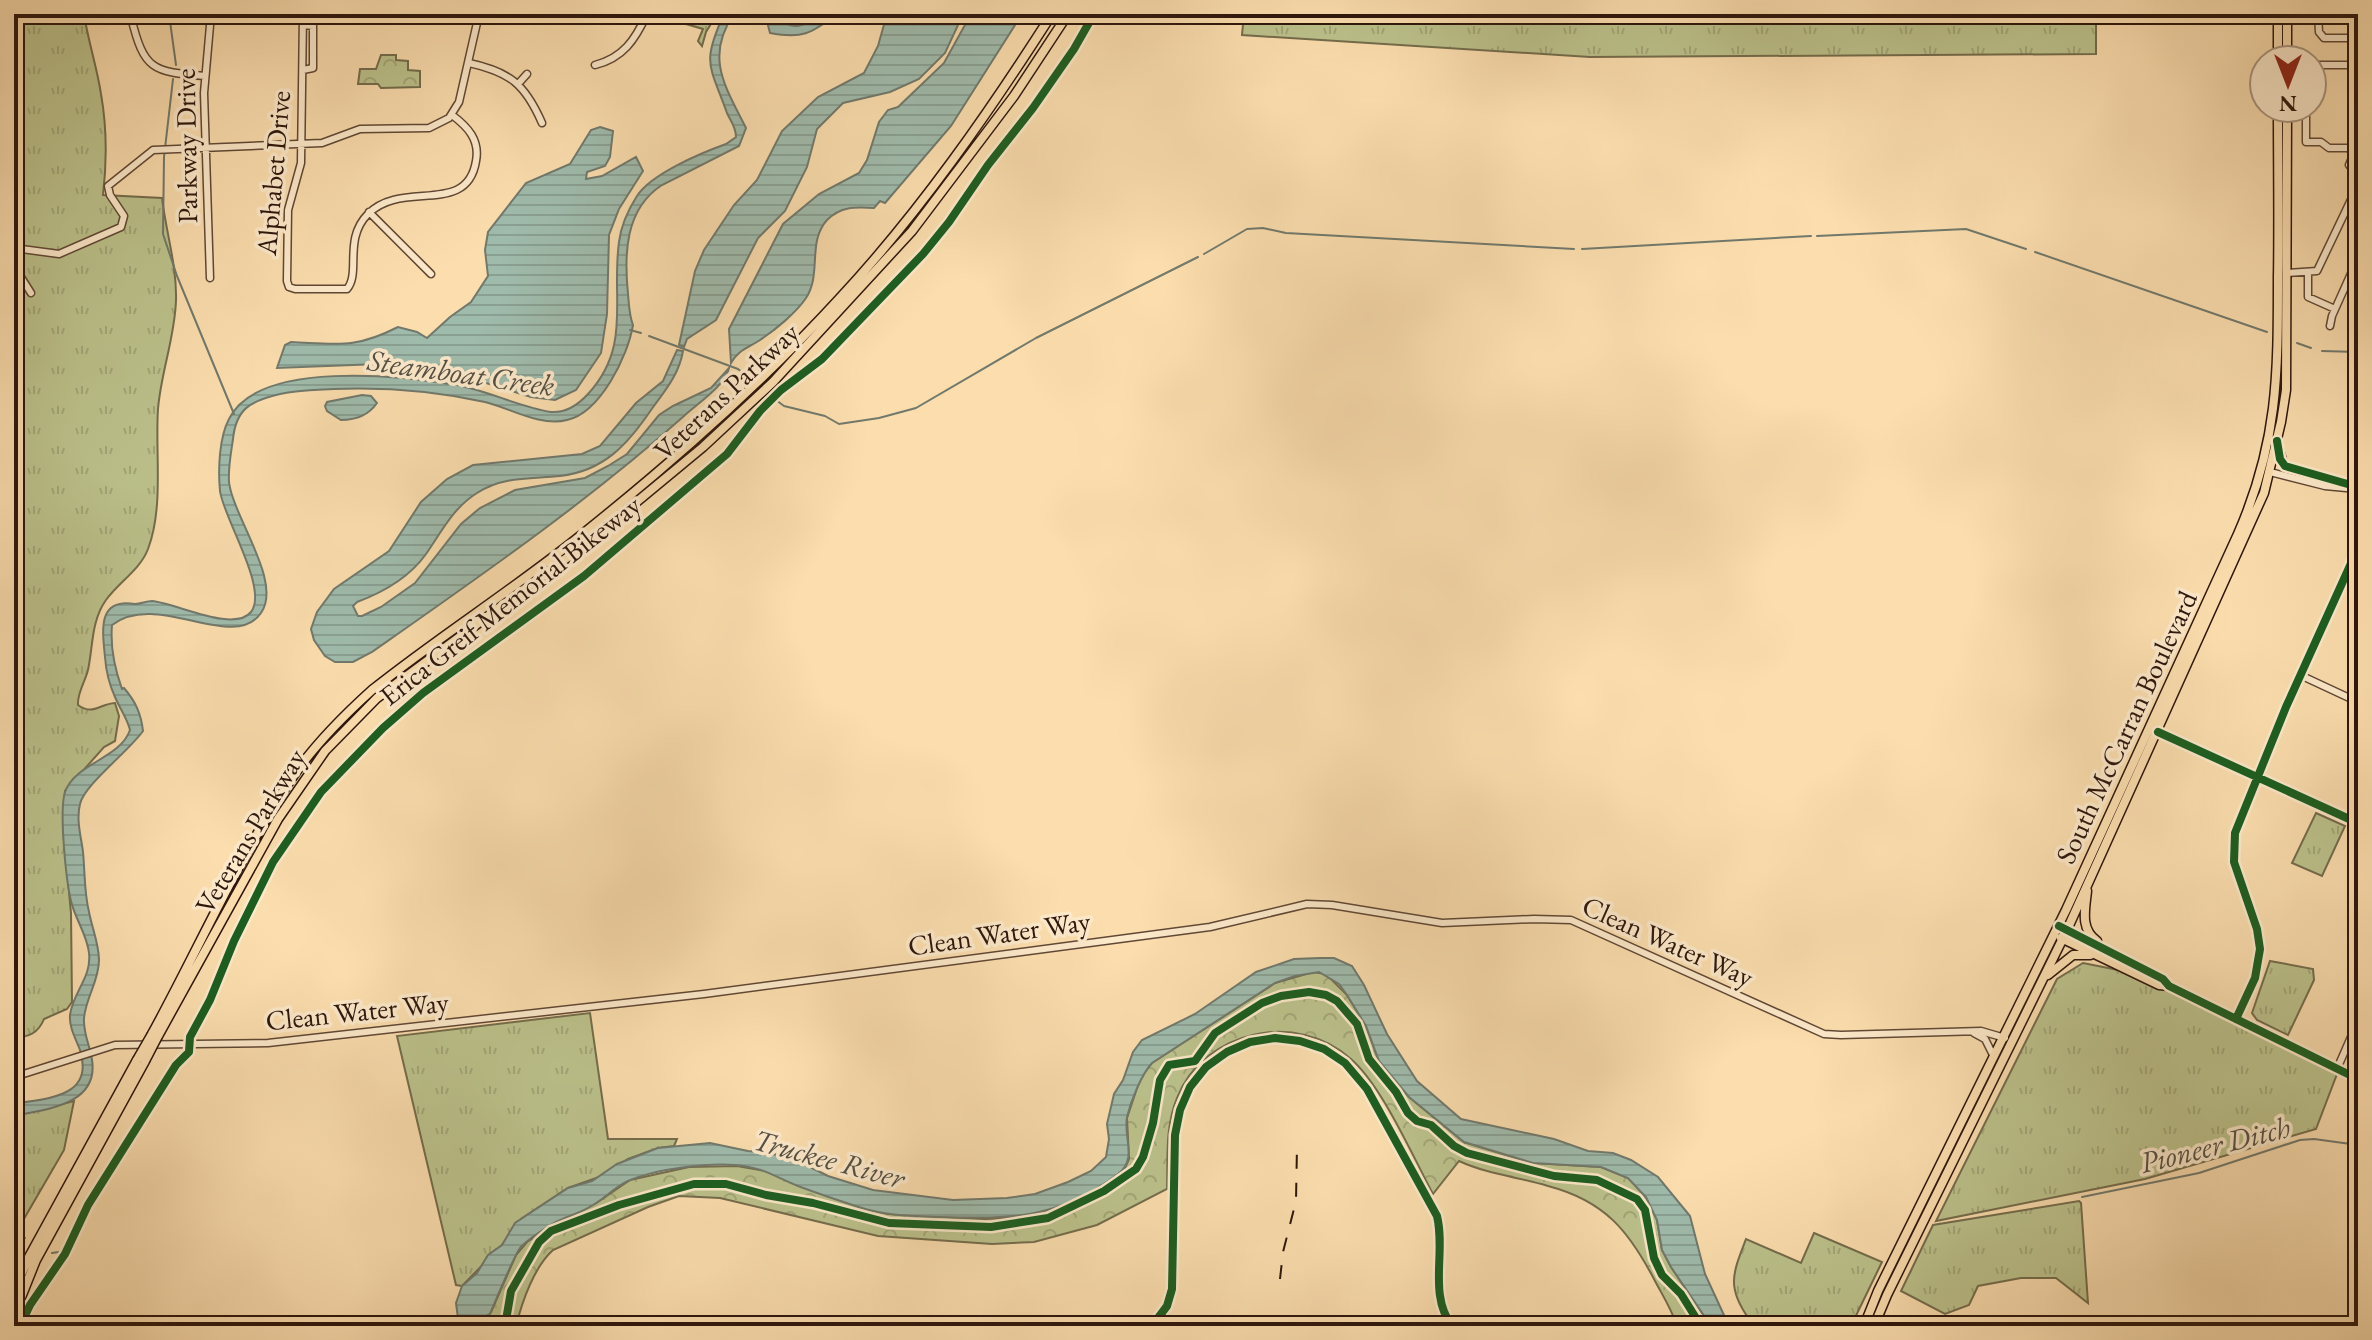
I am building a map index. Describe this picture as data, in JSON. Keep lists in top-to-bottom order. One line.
{"streets":{"main road":["Veterans Parkway","South McCarran Boulevard"],"street":["Parkway Drive","Alphabet Drive","Clean Water Way"],"cycle path":["Erica Greif Memorial Bikeway"]},"crossings":[["South McCarran Boulevard","Clean Water Way"]],"water":["Steamboat Creek","Pioneer Ditch","Truckee River"],"north":"bottom"}
